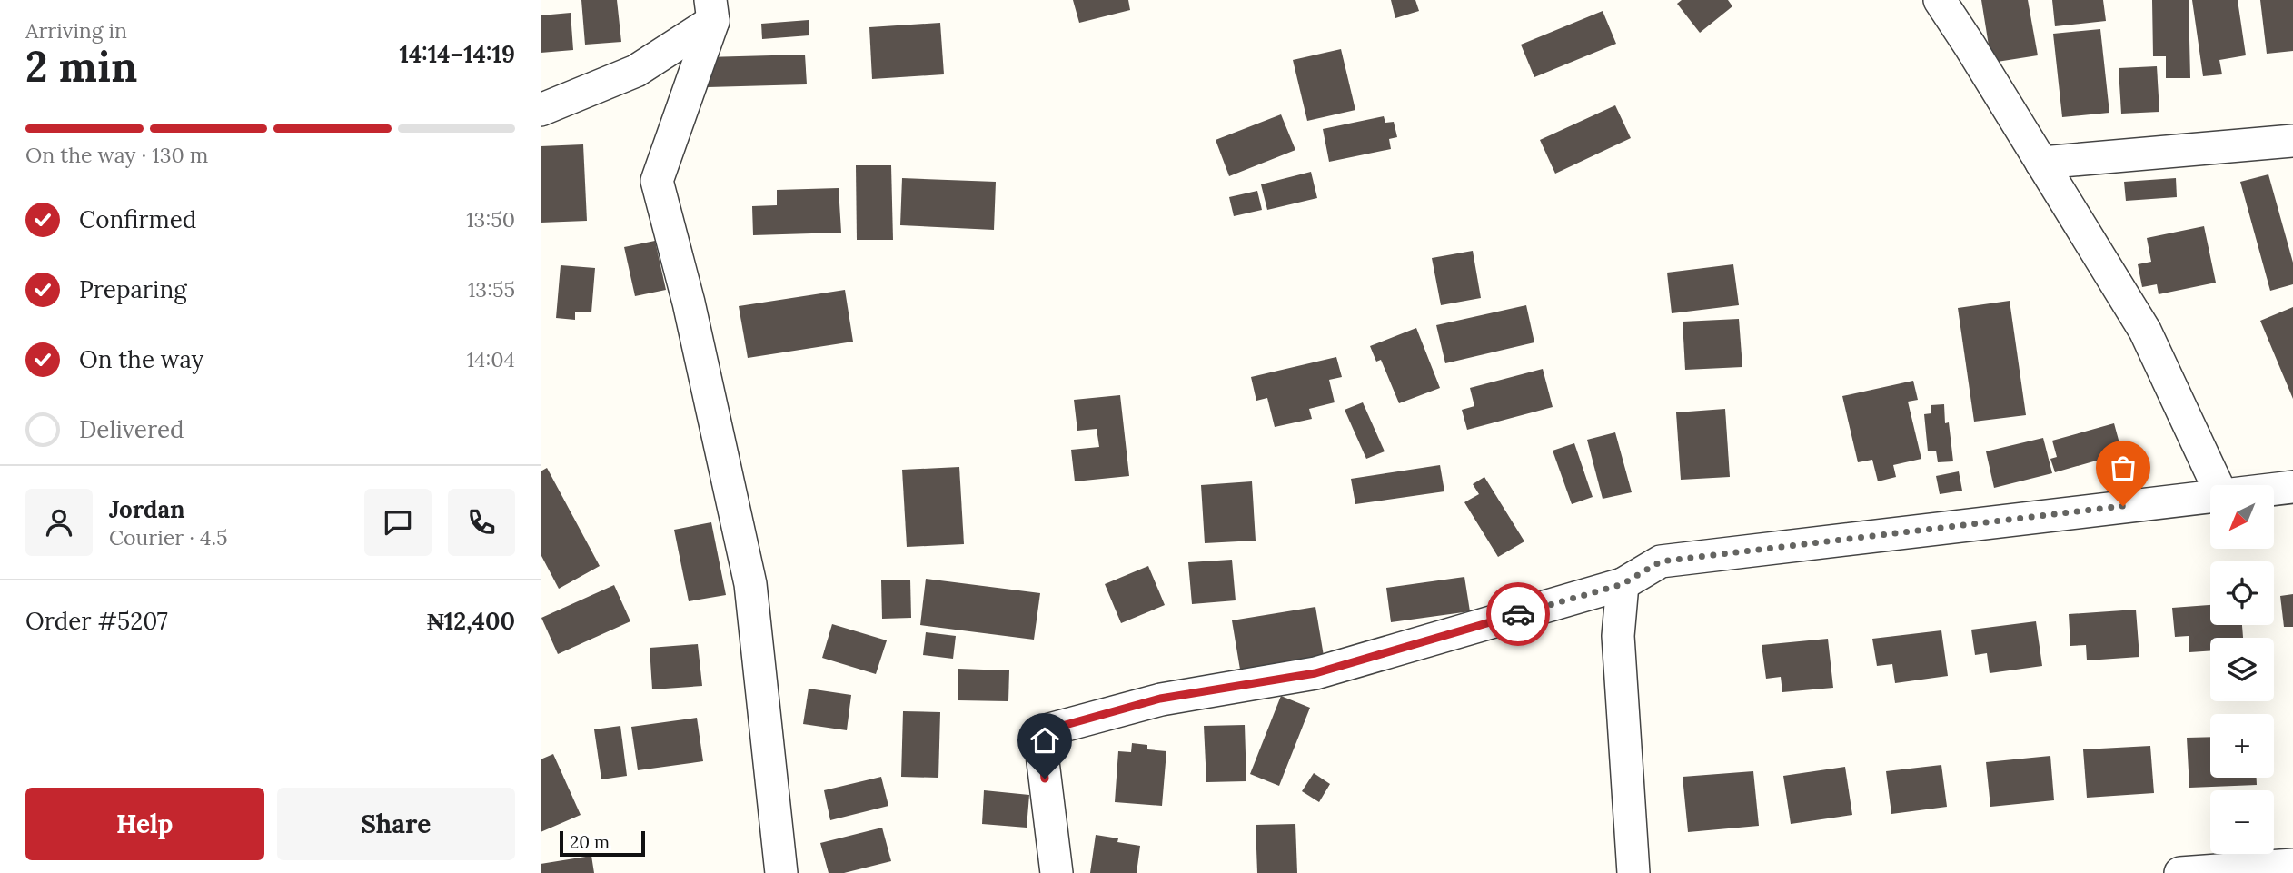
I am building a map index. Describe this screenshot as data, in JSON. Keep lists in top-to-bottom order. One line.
{"scale_bar":"20 m","north":"bottom left","page":{"heading":["2 min","Arriving in","14:14–14:19"],"panel":["Jordan","Courier · 4.5","Order #5207","₦12,400"],"bar":"On the way · 130 m","list":[["Confirmed","13:50"],["Preparing","13:55"],["On the way","14:04"],"Delivered"],"map_buttons":["+","−"],"buttons":["Help","Share"],"scale":"20 m"}}
